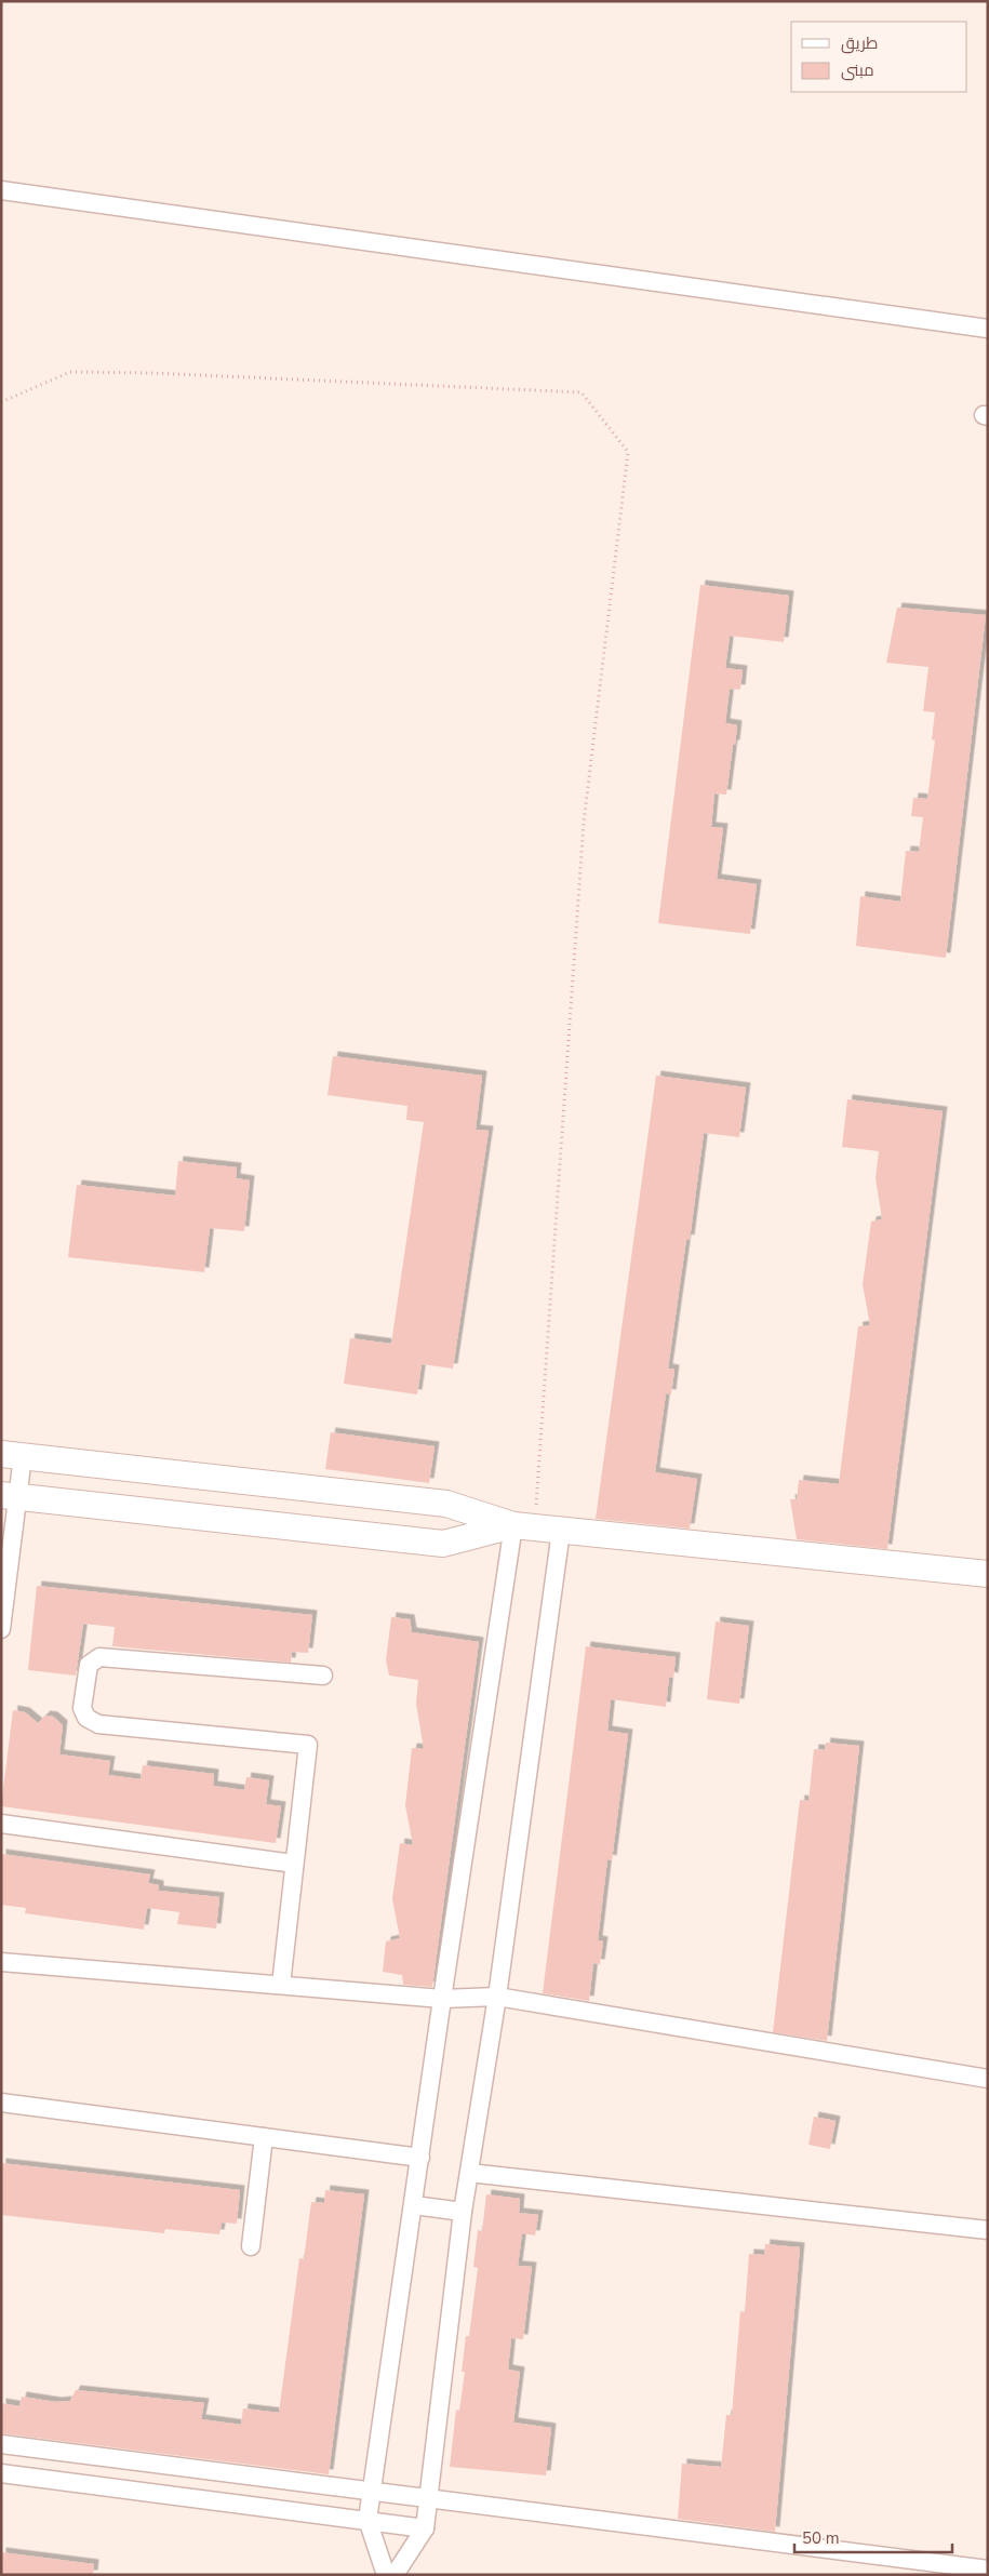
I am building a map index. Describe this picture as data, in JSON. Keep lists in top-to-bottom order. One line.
{"legend":["طريق","مبنى"],"scale_bar":"50 m"}
